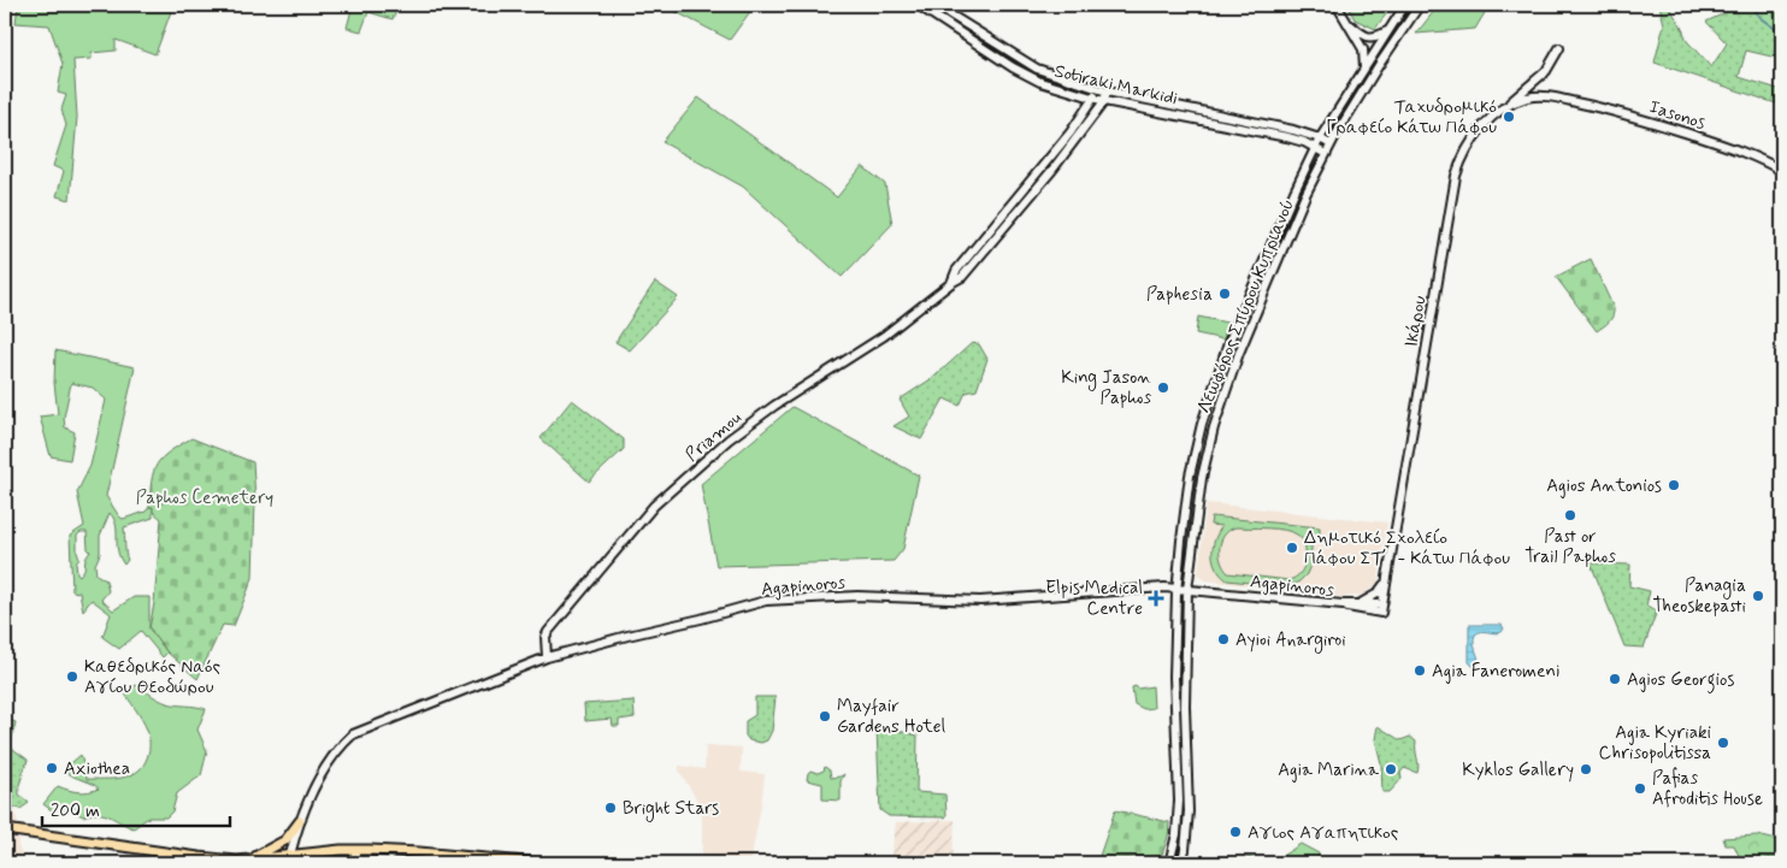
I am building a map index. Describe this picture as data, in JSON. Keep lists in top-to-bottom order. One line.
{"streets":{"street":["Sotiraki Markidi","Iasonos","Λεωφόρος Σπύρου Κυπριανού","Ικάρου","Priamou","Agapinoros"]},"crossings":[["Sotiraki Markidi","Λεωφόρος Σπύρου Κυπριανού"],["Sotiraki Markidi","Priamou"],["Iasonos","Ικάρου"],["Λεωφόρος Σπύρου Κυπριανού","Agapinoros"],["Ικάρου","Agapinoros"],["Priamou","Agapinoros"]],"parks":["Paphos Cemetery"],"places":{"other":["Ταχυδρομικό Γραφείο Κάτω Πάφου","Paphesia","King Jason Paphos","Agios Antonios","Past or Trail Paphos","Δημοτικό Σχολείο Πάφου ΣΤ΄ - Κάτω Πάφου","Panagia Theoskepasti","Ayioi Anargiroi","Agia Faneromeni","Καθεδρικός Ναός Αγίου Θεοδώρου","Agios Georgios","Mayfair Gardens Hotel","Agia Kyriaki Chrisopolitissa","Axiothea","Agia Marina","Kyklos Gallery","Pafias Afroditis House","Bright Stars","Αγιος Αγαπητικος"],"health":["Elpis Medical Centre"]},"scale_bar":"200 m"}
